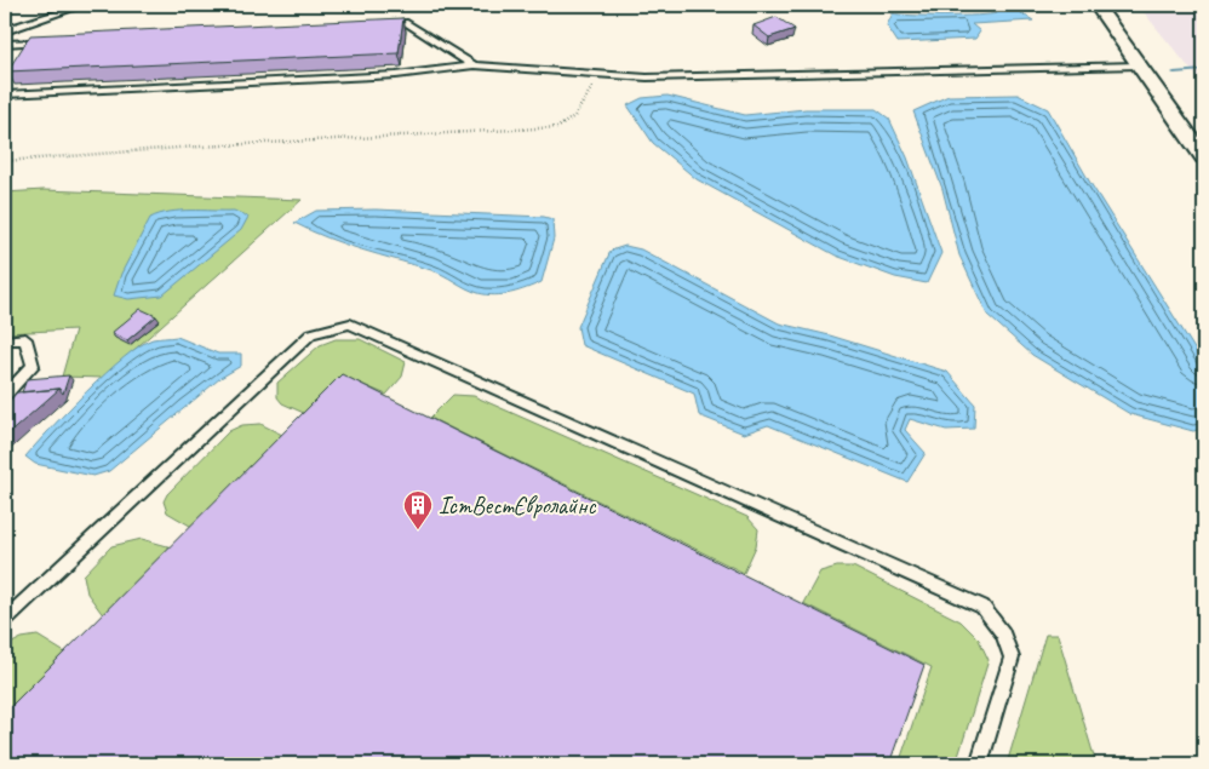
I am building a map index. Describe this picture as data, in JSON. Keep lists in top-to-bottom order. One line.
{"places":{"building":["ІстВестЄвролайнс"]}}
